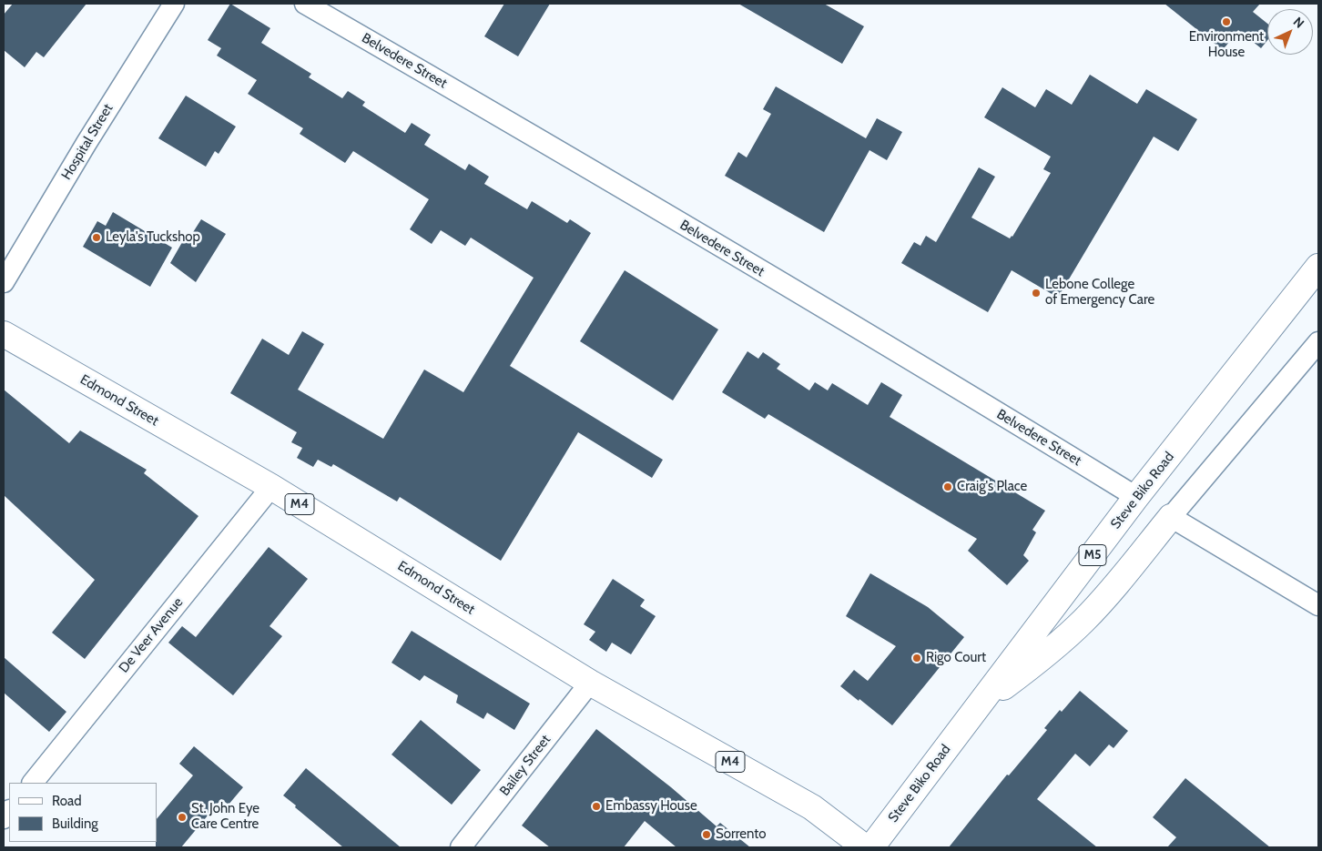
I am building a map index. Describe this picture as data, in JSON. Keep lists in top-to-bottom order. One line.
{"streets":{"main road":["Edmond Street","Steve Biko Road","M4","M5"],"street":["Belvedere Street","Hospital Street","De Veer Avenue","Bailey Street"]},"crossings":[["Belvedere Street","Steve Biko Road"],["Edmond Street","De Veer Avenue"],["Edmond Street","Bailey Street"]],"places":["Environment House","Leyla's Tuckshop","Lebone College of Emergency Care","Craig's Place","Rigo Court","Embassy House","St. John Eye Care Centre","Sorrento"],"legend":["Road","Building"],"north":"top right"}
